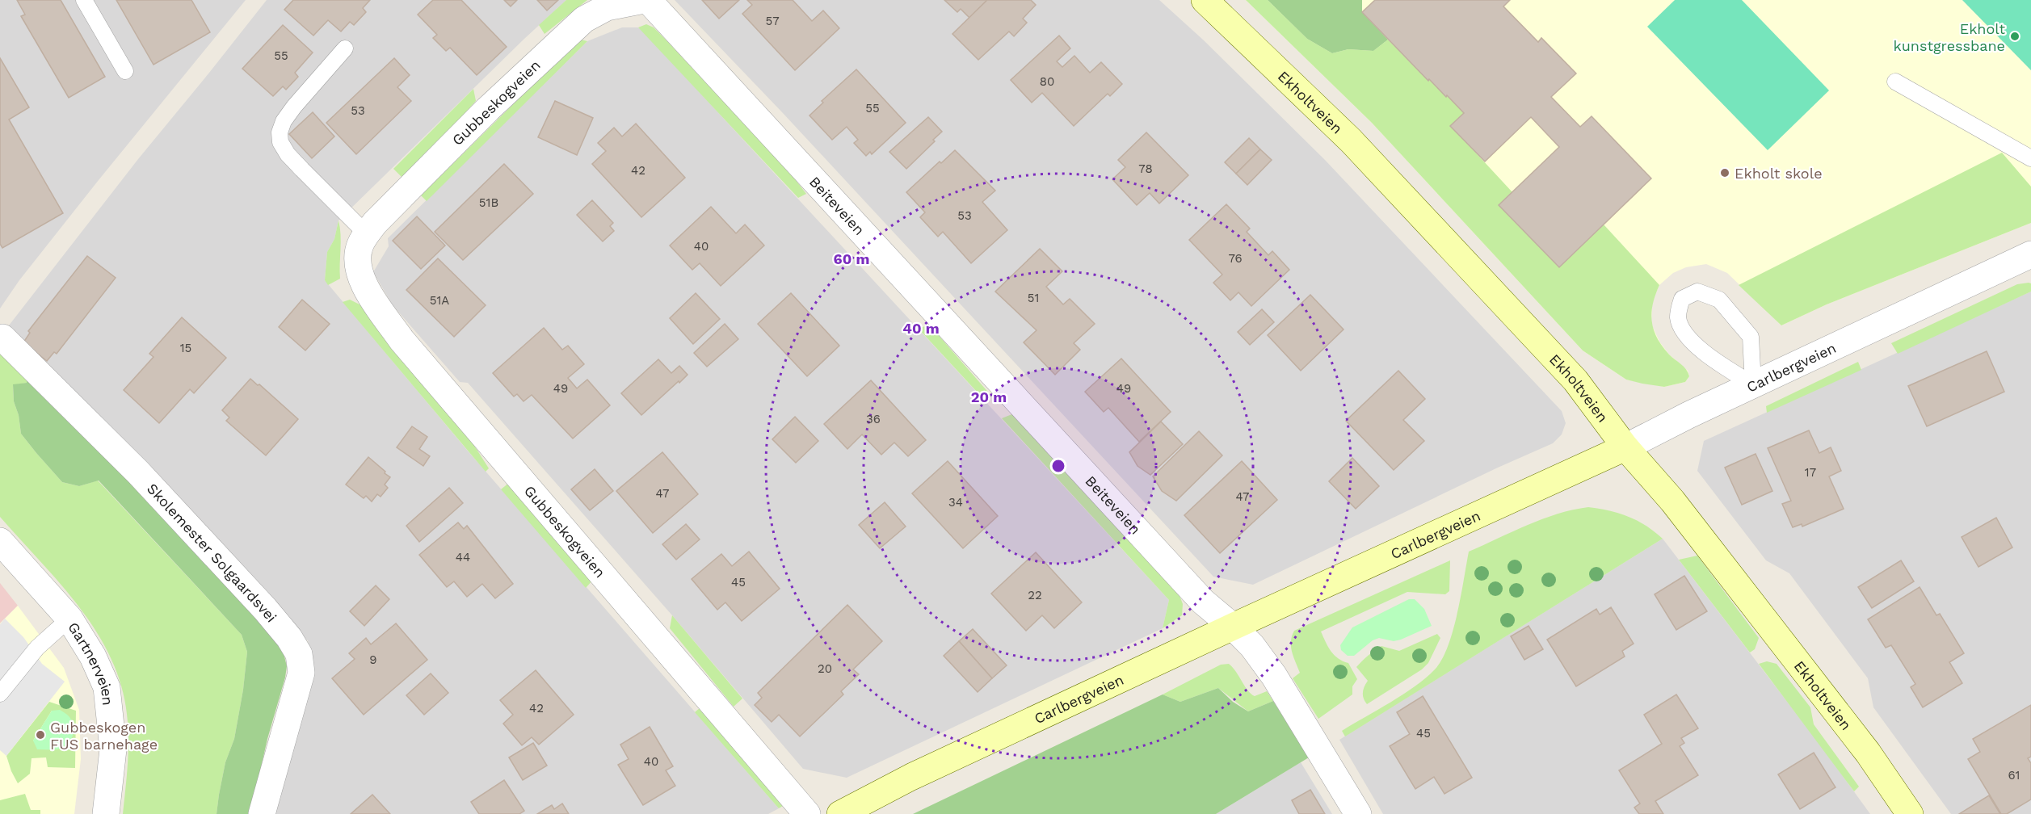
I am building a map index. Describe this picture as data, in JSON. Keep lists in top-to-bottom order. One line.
{"streets":{"street":["Gubbeskogveien","Ekholtveien","Beiteveien","Carlbergveien","Skolemester Solgaardsvei","Gartnerveien"]},"crossings":[["Ekholtveien","Carlbergveien"],["Beiteveien","Carlbergveien"]],"places":["Ekholt kunstgressbane","Ekholt skole","Gubbeskogen FUS barnehage"],"house_numbers":["57","55","80","55","53","78","42","51B","53","40","76","51","51A","15","49","49","36","17","47","47","34","44","45","22","9","20","42","45","40","61"],"rings":["60 m","40 m","20 m"]}
